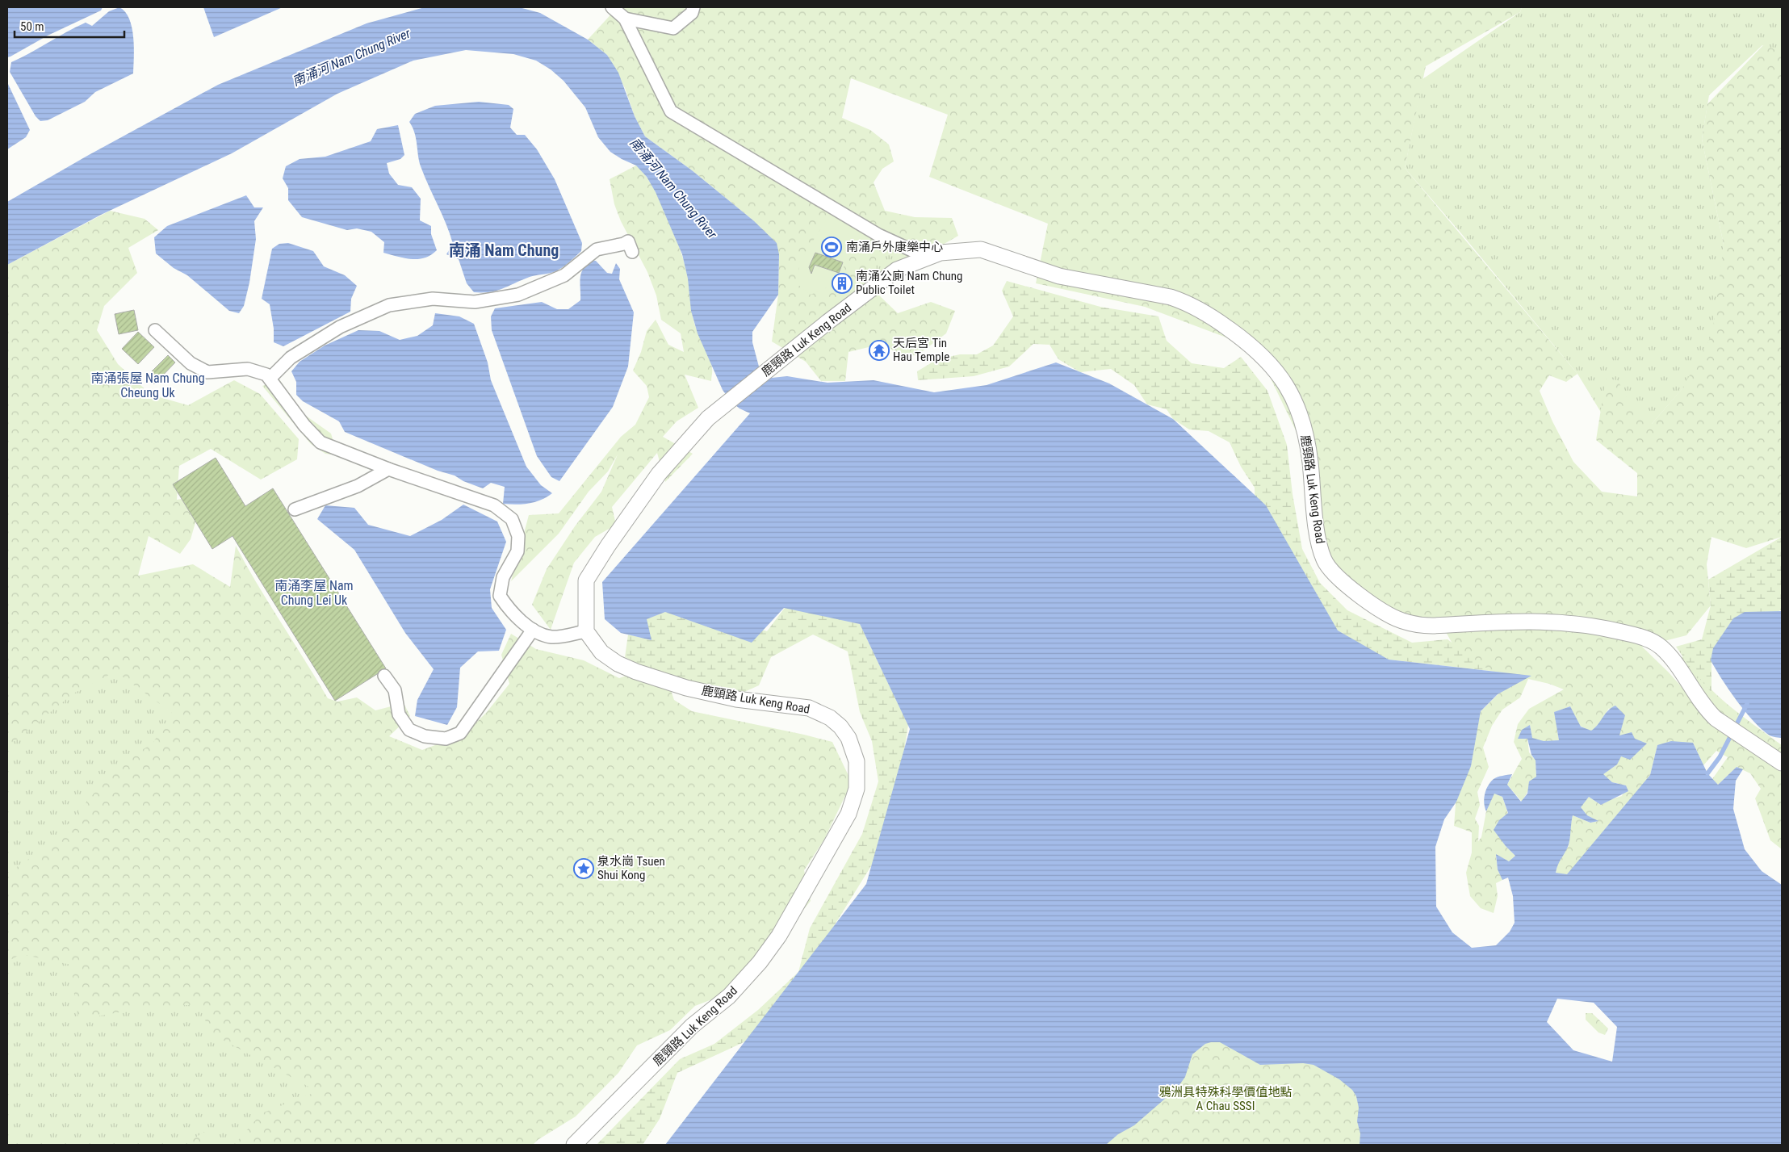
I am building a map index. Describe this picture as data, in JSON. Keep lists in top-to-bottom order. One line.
{"streets":{"street":["鹿頸路 Luk Keng Road"]},"districts":["南涌 Nam Chung","南涌張屋 Nam Chung Cheung Uk","南涌李屋 Nam Chung Lei Uk"],"water":["南涌河 Nam Chung River"],"parks":["鴉洲具特殊科學價值地點 A Chau SSSI"],"places":{"sports":["南涌戶外康樂中心"],"building":["南涌公廁 Nam Chung Public Toilet"],"temple":["天后宮 Tin Hau Temple"],"place":["泉水崗 Tsuen Shui Kong"]},"scale_bar":"50 m"}
